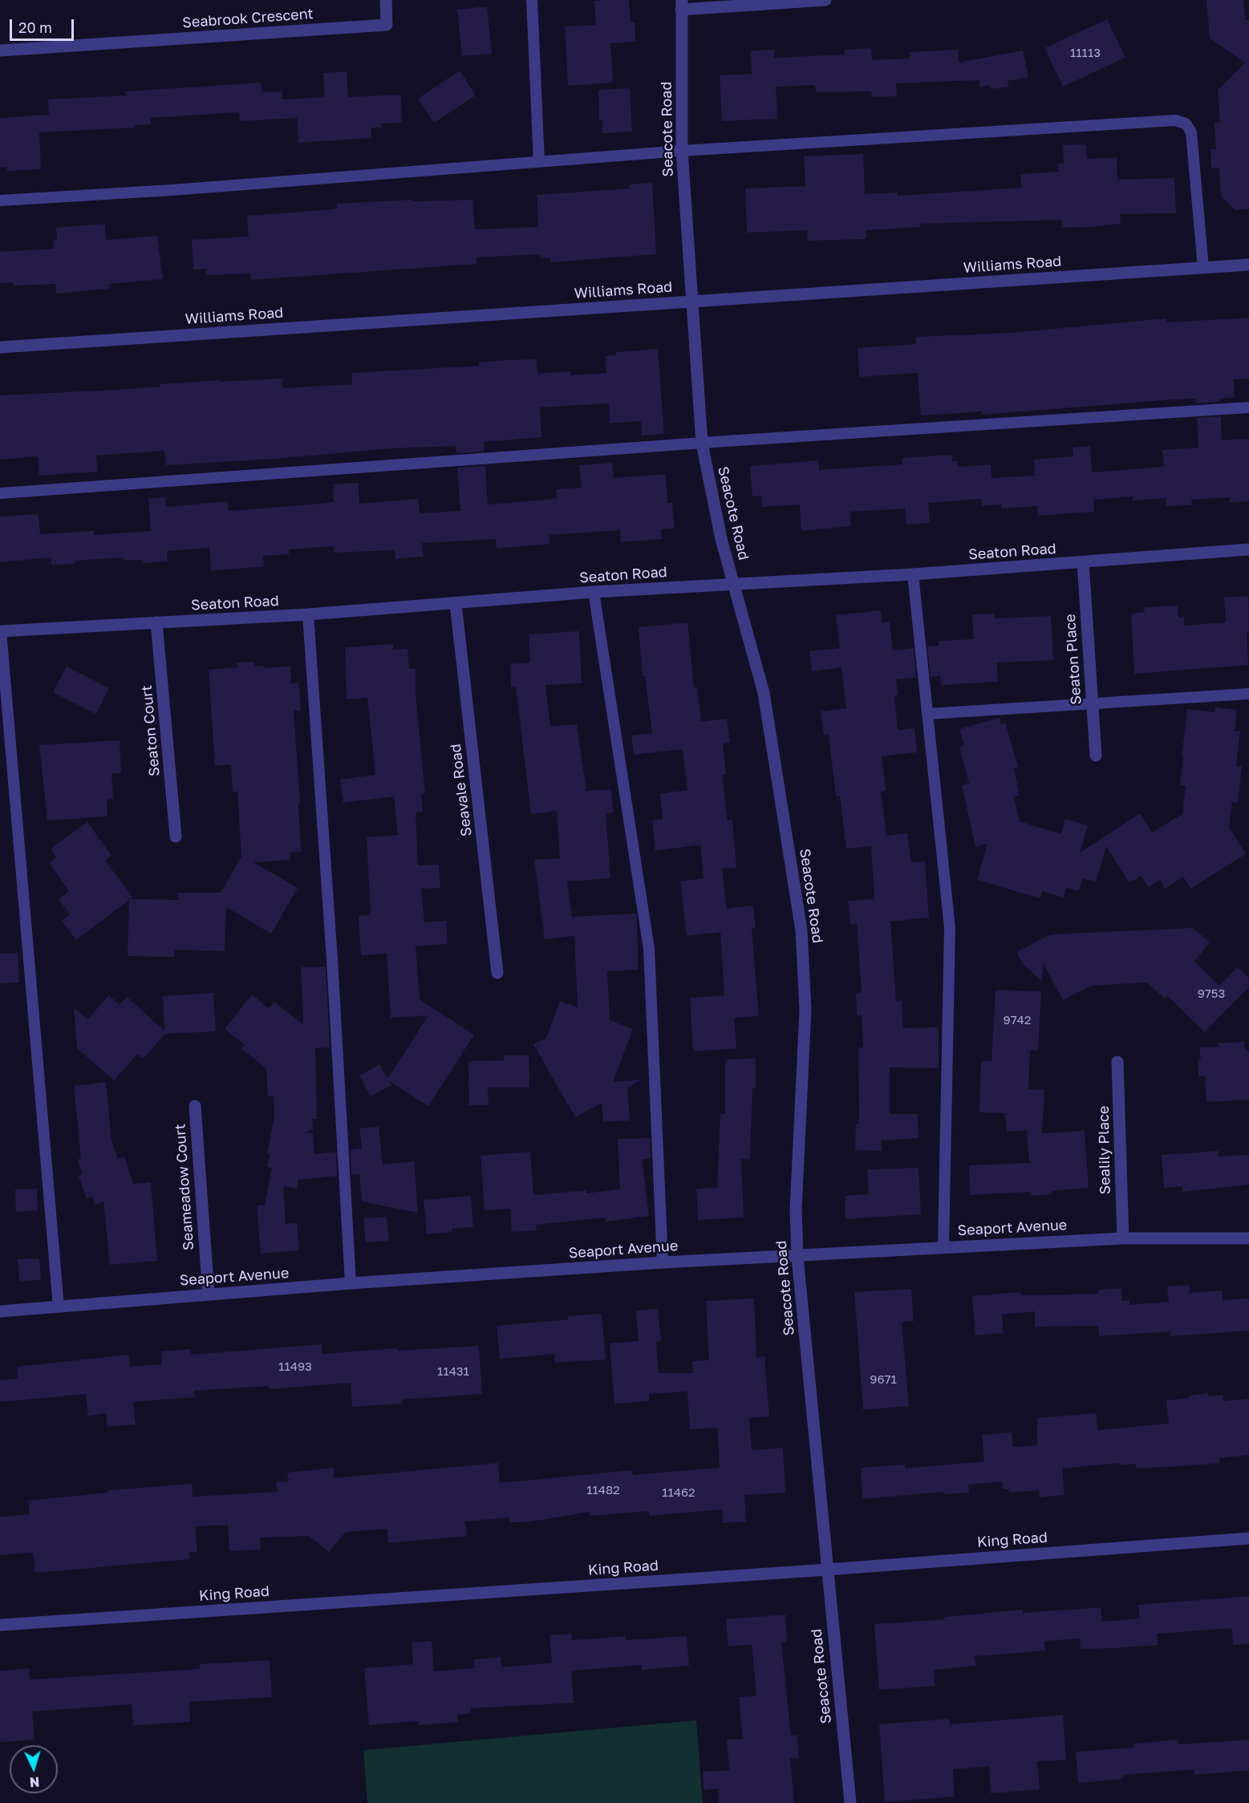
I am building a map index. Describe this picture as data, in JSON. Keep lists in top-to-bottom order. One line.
{"streets":{"street":["Seabrook Crescent","Seacote Road","Williams Road","Seaton Road","Seaton Place","Seaton Court","Seavale Road","Sealily Place","Seameadow Court","Seaport Avenue","King Road"]},"crossings":[["Seacote Road","Williams Road"],["Seacote Road","Seaton Road"],["Seacote Road","Seaport Avenue"],["Seacote Road","King Road"],["Seaton Road","Seaton Place"],["Seaton Road","Seaton Court"],["Seaton Road","Seavale Road"],["Sealily Place","Seaport Avenue"],["Seameadow Court","Seaport Avenue"]],"house_numbers":["11113","9753","9742","11493","11431","9671","11482","11462"],"scale_bar":"20 m","north":"bottom"}
